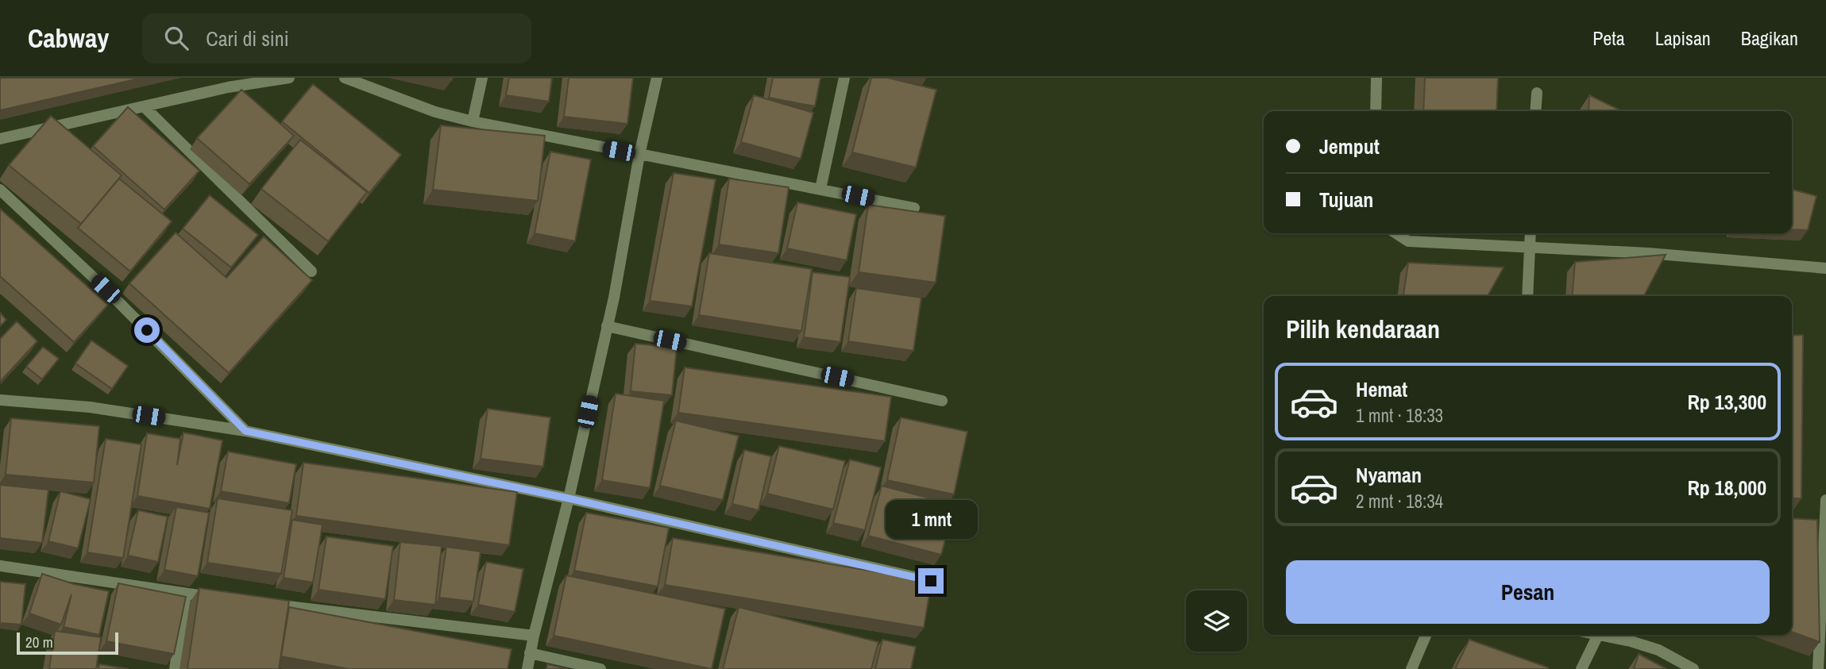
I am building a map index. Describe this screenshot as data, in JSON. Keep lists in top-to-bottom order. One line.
{"scale_bar":"20 m","page":{"header":"Cabway","search":"Cari di sini","nav":["Peta","Lapisan","Bagikan"],"banner":["Jemput","Tujuan"],"heading":"Pilih kendaraan","list":[{"name":"Hemat","note":"1 mnt · 18:33","value":"Rp 13,300"},{"name":"Nyaman","note":"2 mnt · 18:34","value":"Rp 18,000"}],"bubble":"1 mnt","buttons":"Pesan","scale":"20 m"}}
